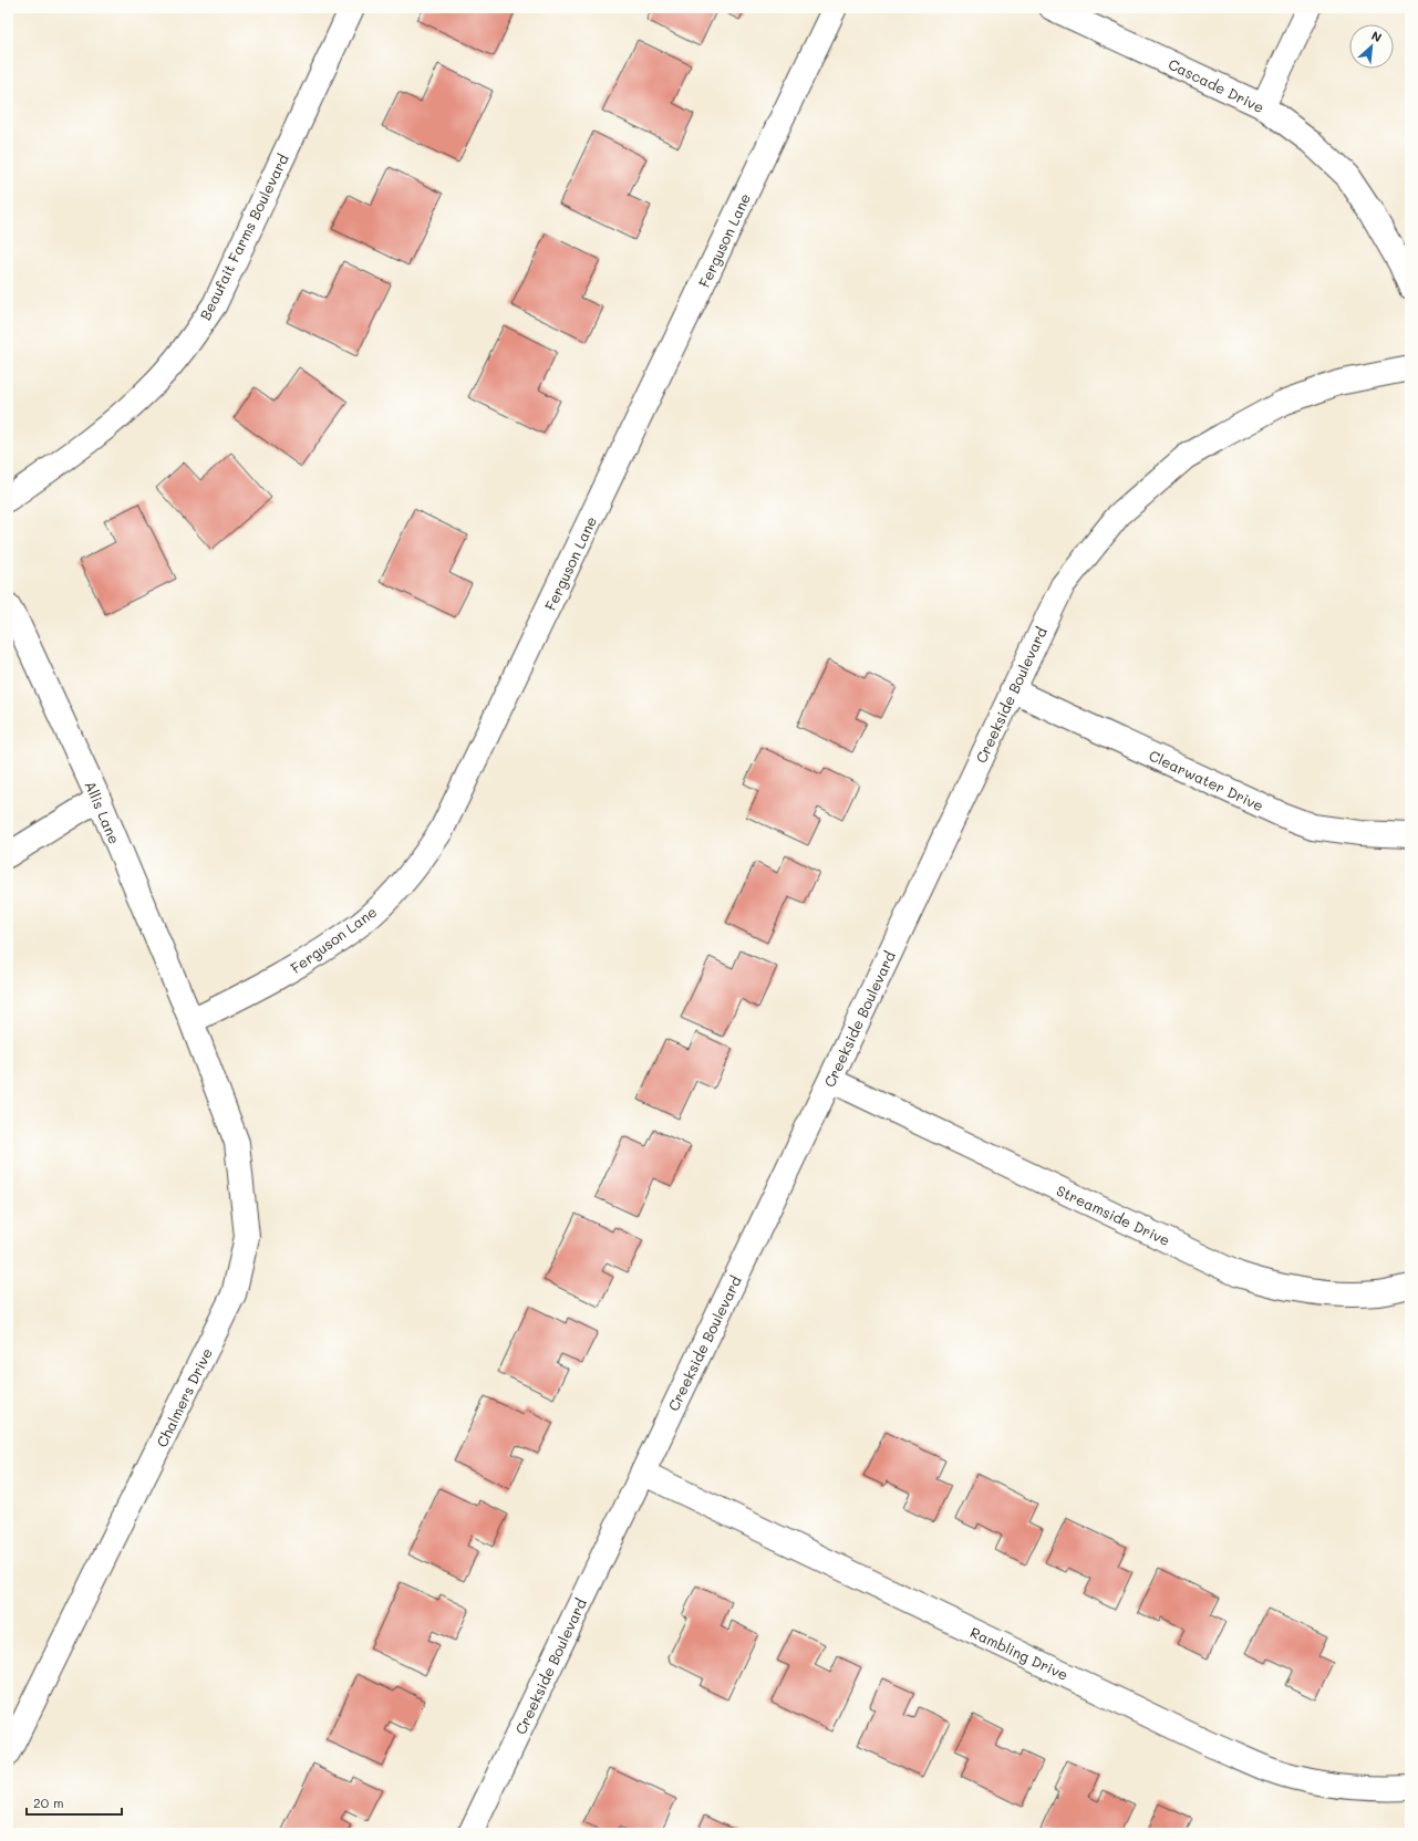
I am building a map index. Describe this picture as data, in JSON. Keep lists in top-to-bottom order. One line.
{"streets":{"street":["Cascade Drive","Beaufait Farms Boulevard","Ferguson Lane","Creekside Boulevard","Clearwater Drive","Allis Lane","Streamside Drive","Chalmers Drive","Rambling Drive"]},"crossings":[["Ferguson Lane","Allis Lane"],["Ferguson Lane","Chalmers Drive"],["Creekside Boulevard","Clearwater Drive"],["Creekside Boulevard","Streamside Drive"],["Creekside Boulevard","Rambling Drive"],["Allis Lane","Chalmers Drive"]],"scale_bar":"20 m","north":"top right"}
